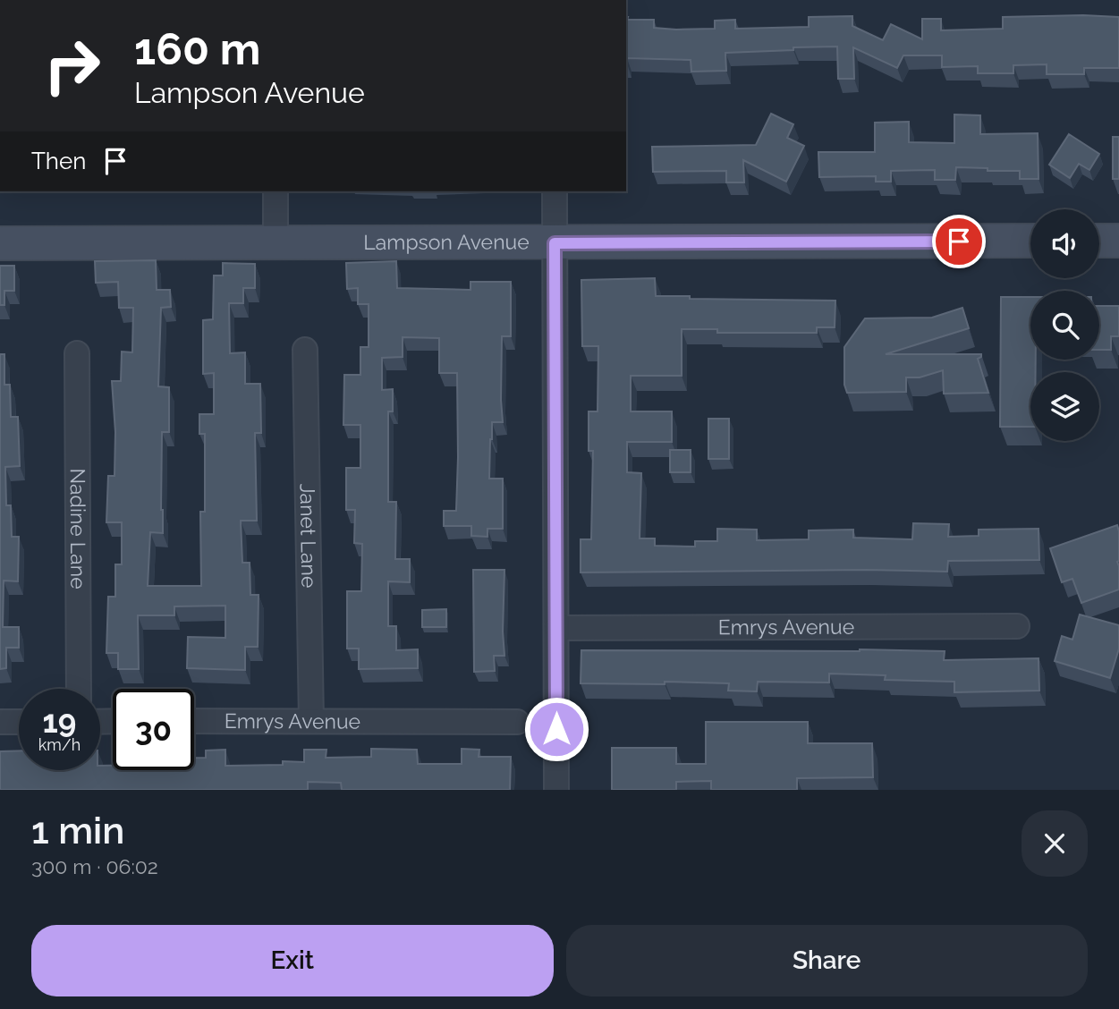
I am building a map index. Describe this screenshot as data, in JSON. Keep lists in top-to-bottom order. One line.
{"streets":{"street":["Lampson Avenue","Nadine Lane","Janet Lane","Emrys Avenue"]},"crossings":[["Janet Lane","Emrys Avenue"]],"page":{"turn":["160 m","Lampson Avenue"],"then":"Then","speed":"19 km/h","limit":"30","heading":["1 min","300 m · 06:02"],"buttons":["Exit","Share"]}}
